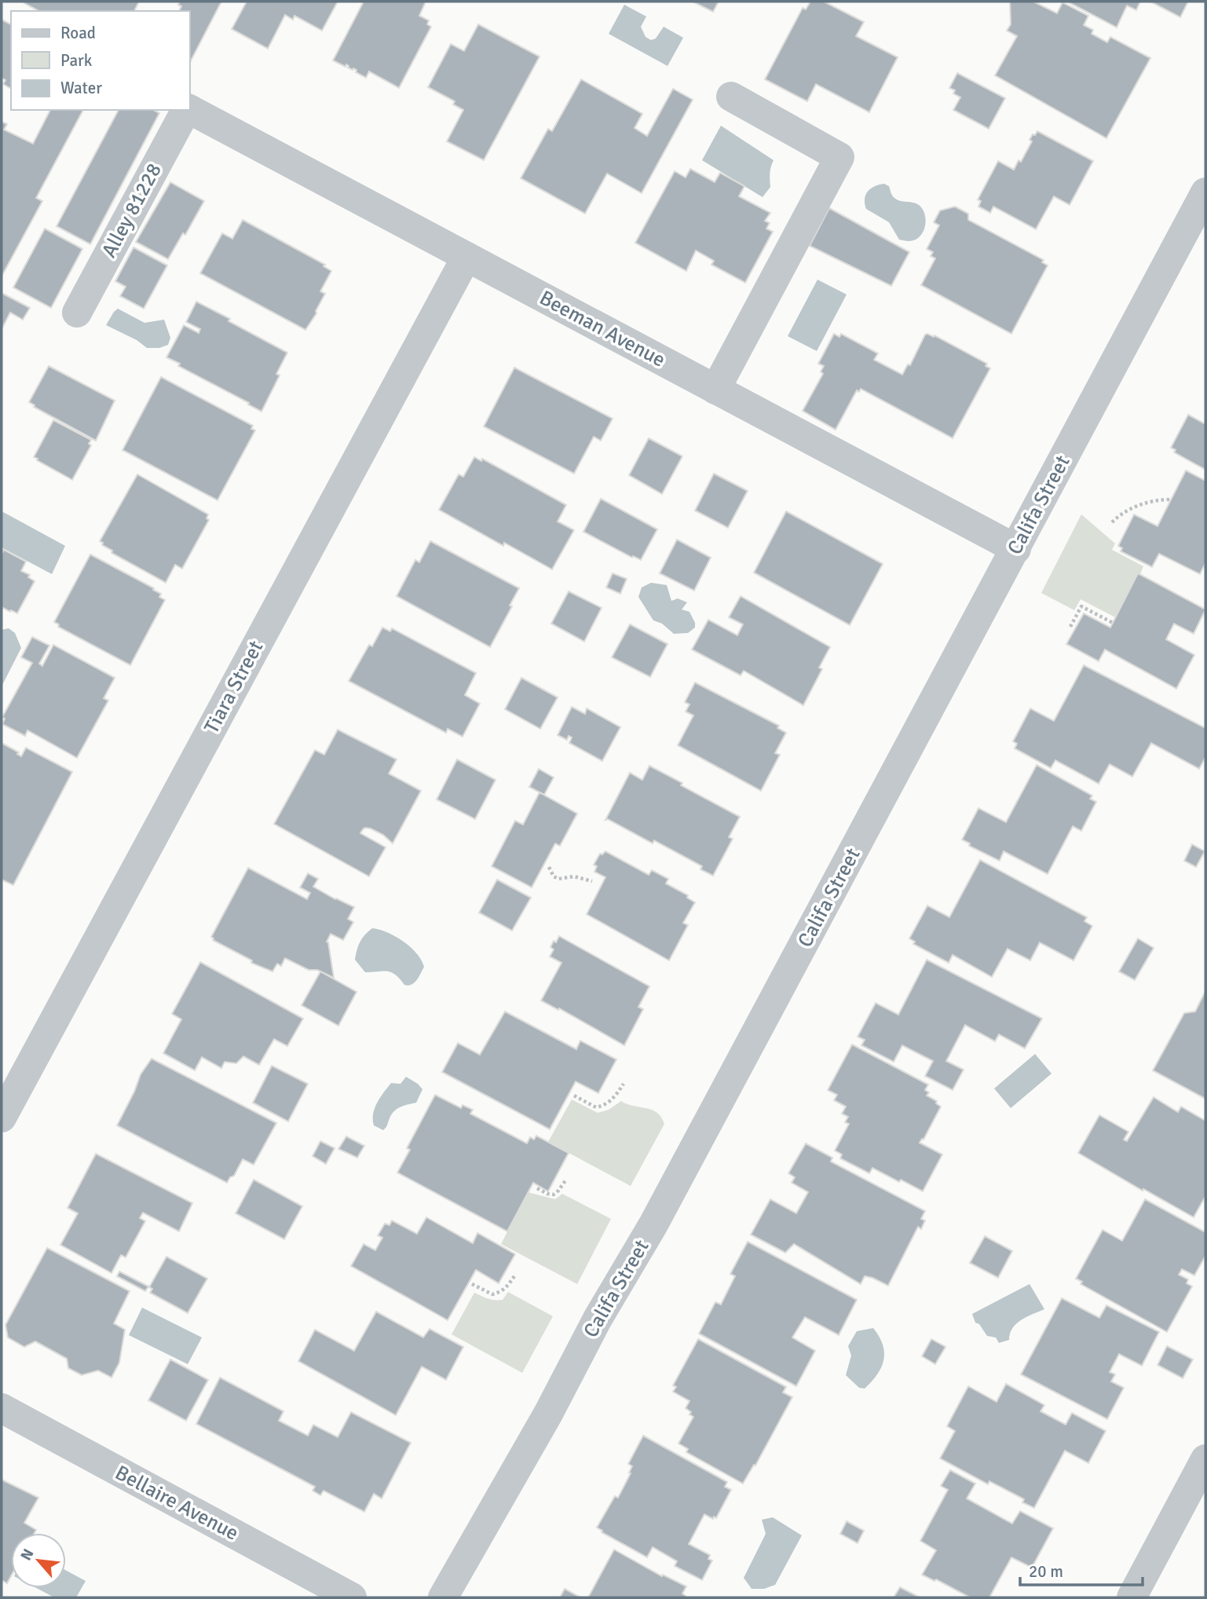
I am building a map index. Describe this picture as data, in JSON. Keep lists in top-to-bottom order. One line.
{"streets":{"street":["Alley 81228","Beeman Avenue","Califa Street","Tiara Street","Bellaire Avenue"]},"crossings":[["Beeman Avenue","Califa Street"],["Beeman Avenue","Tiara Street"]],"legend":["Road","Park","Water"],"scale_bar":"20 m","north":"top left"}
